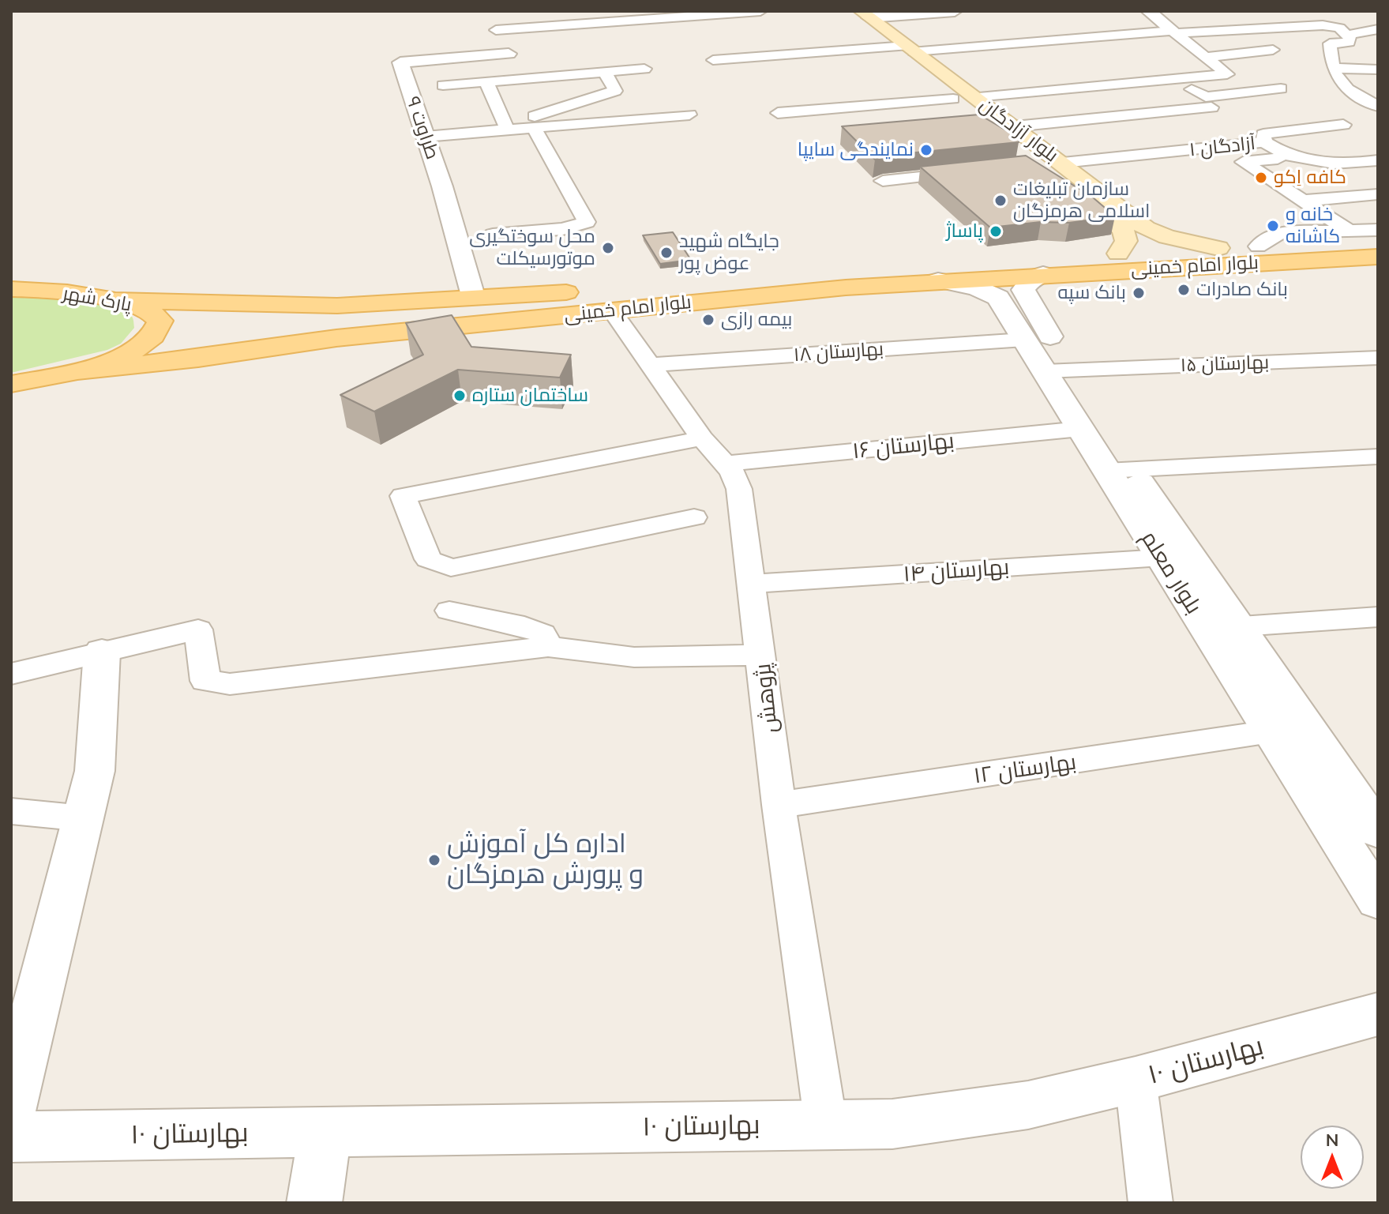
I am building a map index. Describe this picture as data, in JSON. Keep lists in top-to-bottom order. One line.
{"streets":{"main road":["بلوار آزادگان","بلوار امام خمینی","پارک شهر"],"street":["طراوت ۹","آزادگان ۱","بهارستان ۱۸","بهارستان ۱۵","بهارستان ۱۶","بهارستان ۱۴","بلوار معلم","پژوهش","بهارستان ۱۲","بهارستان ۱۰"]},"crossings":[["طراوت ۹","بلوار امام خمینی"],["بلوار آزادگان","آزادگان ۱"],["بلوار آزادگان","بلوار امام خمینی"],["بلوار امام خمینی","پارک شهر"],["بلوار امام خمینی","بلوار معلم"],["بلوار امام خمینی","پژوهش"],["بهارستان ۱۸","بلوار معلم"],["بهارستان ۱۸","پژوهش"],["بهارستان ۱۵","بلوار معلم"],["بهارستان ۱۶","بلوار معلم"],["بهارستان ۱۶","پژوهش"],["بهارستان ۱۴","بلوار معلم"],["بهارستان ۱۴","پژوهش"],["بلوار معلم","بهارستان ۱۲"],["پژوهش","بهارستان ۱۲"],["پژوهش","بهارستان ۱۰"]],"places":["نمایندگی سایپا","کافه اِکو","سازمان تبلیغات اسلامی هرمزگان","خانه و کاشانه","پاساژ","محل سوختگیری موتورسیکلت","جایگاه شهید عوض پور","بانک صادرات","بانک سپه","بیمه رازی","ساختمان ستاره","اداره کل آموزش و پرورش هرمزگان"],"north":"top"}
